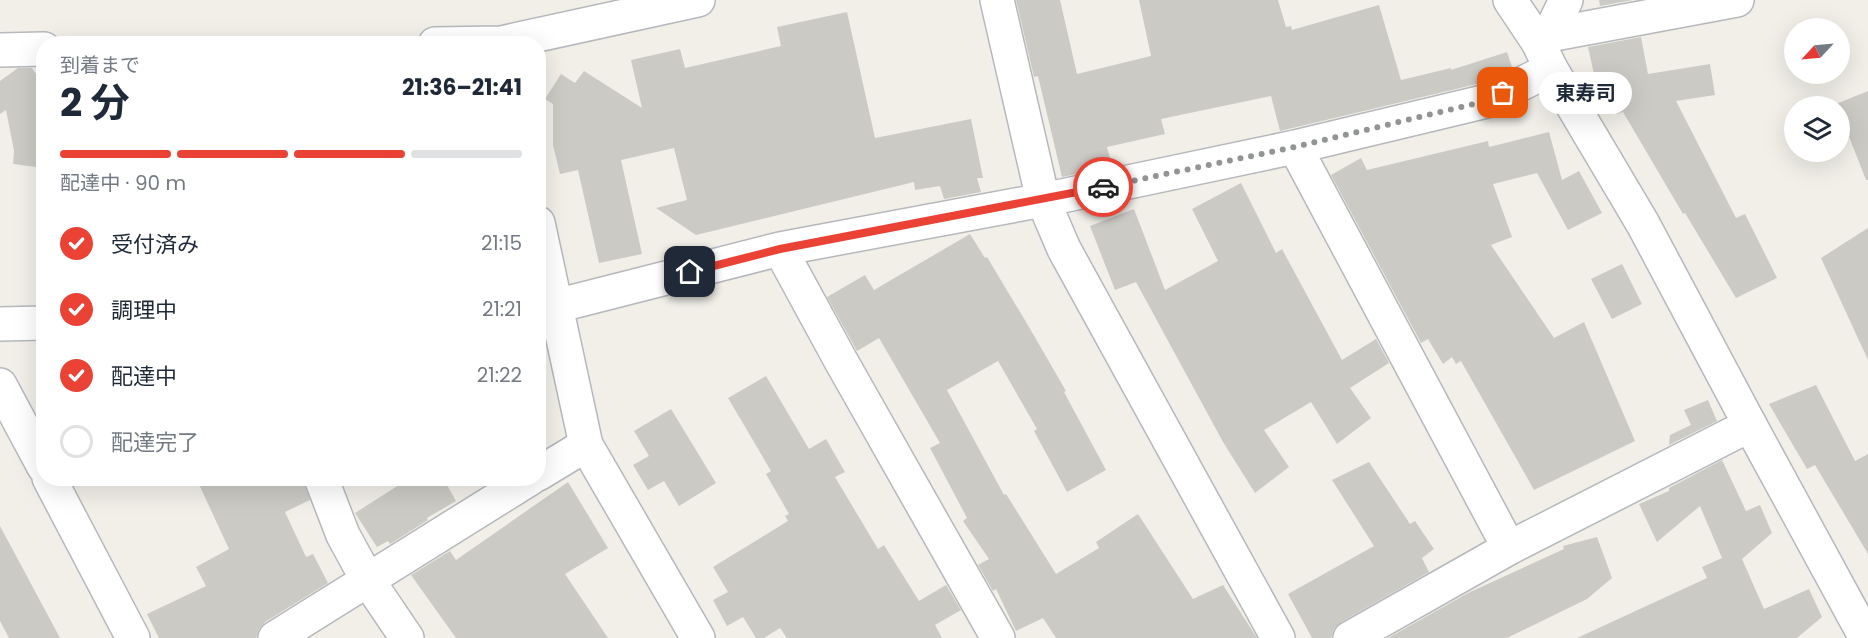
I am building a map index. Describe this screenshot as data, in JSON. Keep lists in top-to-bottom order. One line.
{"places":["東寿司"],"north":"bottom left","page":{"heading":["2 分","到着まで","21:36–21:41"],"bubble":"東寿司","bar":"配達中 · 90 m","list":[["受付済み","21:15"],["調理中","21:21"],["配達中","21:22"],"配達完了"]}}
